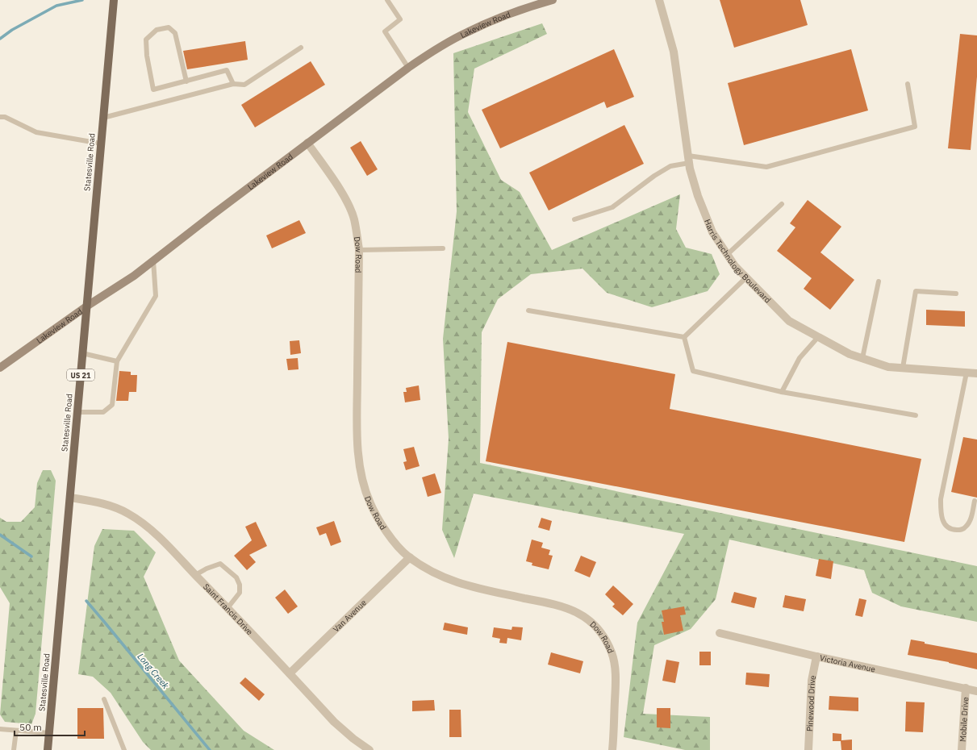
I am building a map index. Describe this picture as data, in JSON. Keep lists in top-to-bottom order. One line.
{"streets":{"main road":["Lakeview Road","Statesville Road","US 21"],"street":["Dow Road","Harris Technology Boulevard","Saint Francis Drive","Van Avenue","Victoria Avenue","Pinewood Drive","Mobile Drive"]},"crossings":[["Lakeview Road","Statesville Road"],["Lakeview Road","Dow Road"],["Statesville Road","Saint Francis Drive"],["Dow Road","Van Avenue"],["Saint Francis Drive","Van Avenue"],["Victoria Avenue","Pinewood Drive"],["Victoria Avenue","Mobile Drive"]],"water":["Long Creek"],"scale_bar":"50 m"}
